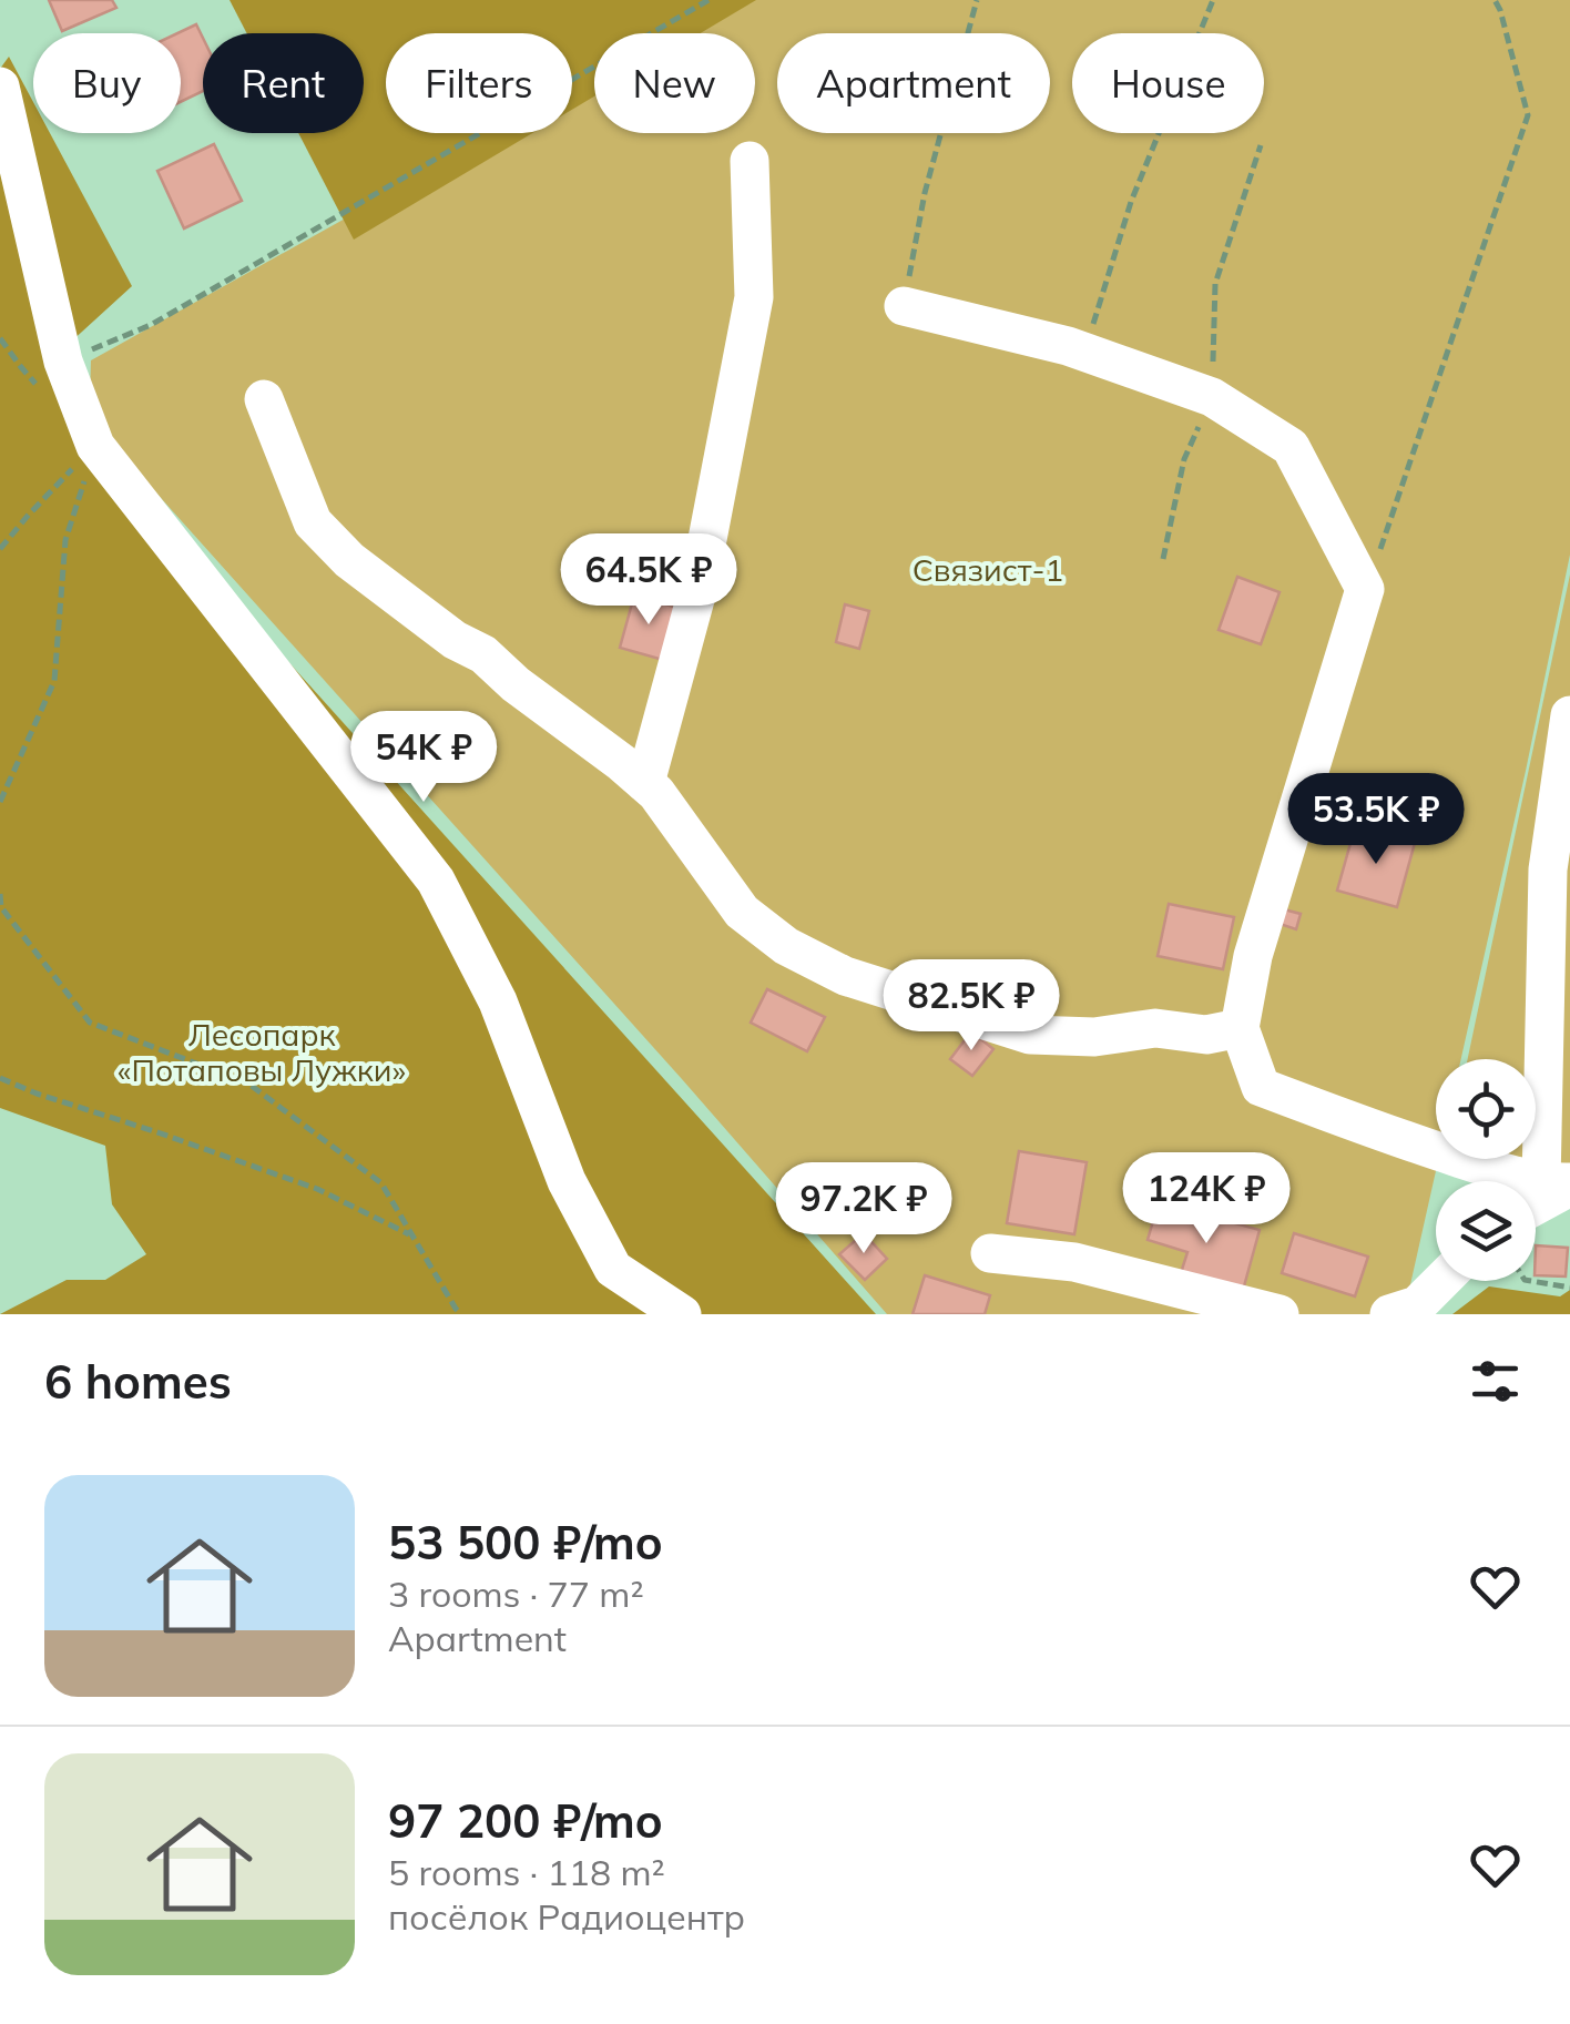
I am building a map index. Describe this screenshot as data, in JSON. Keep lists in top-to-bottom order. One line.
{"parks":["Связист-1","Лесопарк «Потаповы Лужки»"],"page":{"chip":["Buy","Rent","Filters","New","Apartment","House"],"price":["64.5K ₽","54K ₽","53.5K ₽","82.5K ₽","124K ₽","97.2K ₽"],"heading":"6 homes","list":[{"name":"53 500 ₽/mo","note":"3 rooms · 77 m² · Apartment"},{"name":"97 200 ₽/mo","note":"5 rooms · 118 m² · посёлок Радиоцентр"}]}}
